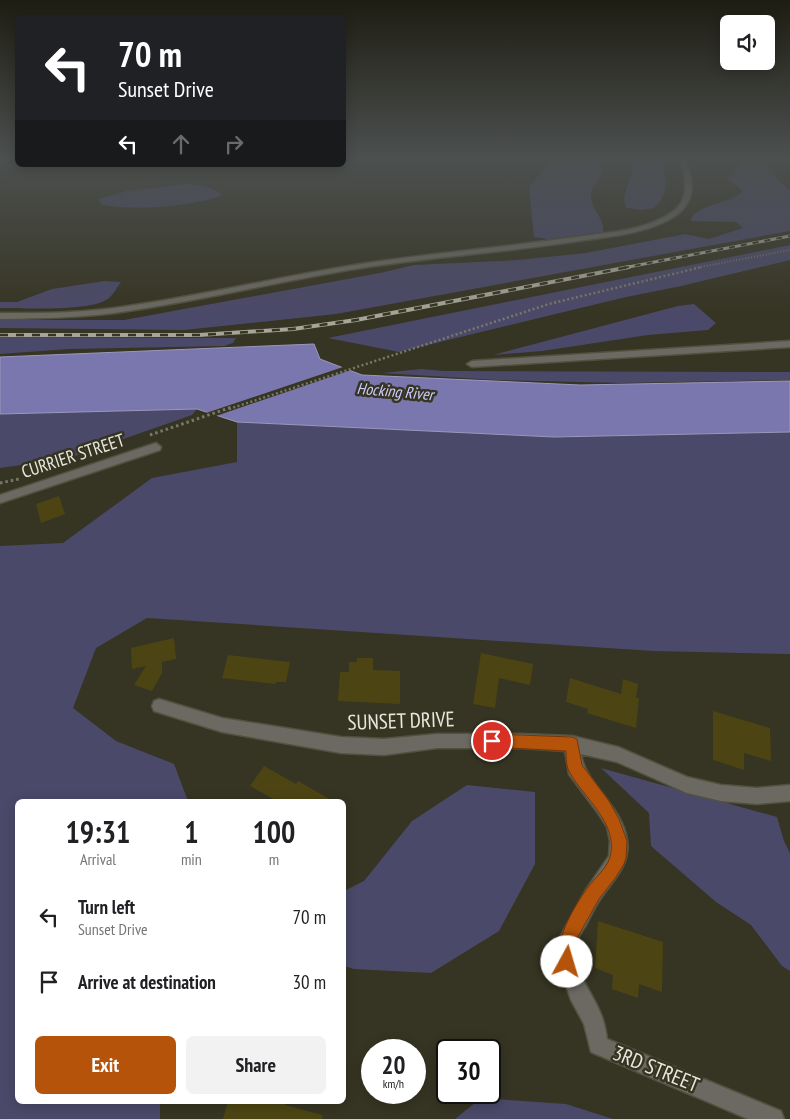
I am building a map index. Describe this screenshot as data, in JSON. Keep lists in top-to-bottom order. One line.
{"streets":{"street":["CURRIER STREET","SUNSET DRIVE","3RD STREET"]},"crossings":[["SUNSET DRIVE","3RD STREET"]],"water":["Hocking River"],"page":{"turn":["70 m","Sunset Drive"],"eta":["19:31","Arrival","1","min","100","m"],"list":[{"name":"Turn left","note":"Sunset Drive","value":"70 m"},{"name":"Arrive at destination","value":"30 m"}],"buttons":["Exit","Share"],"speed":"20 km/h","limit":"30"}}
